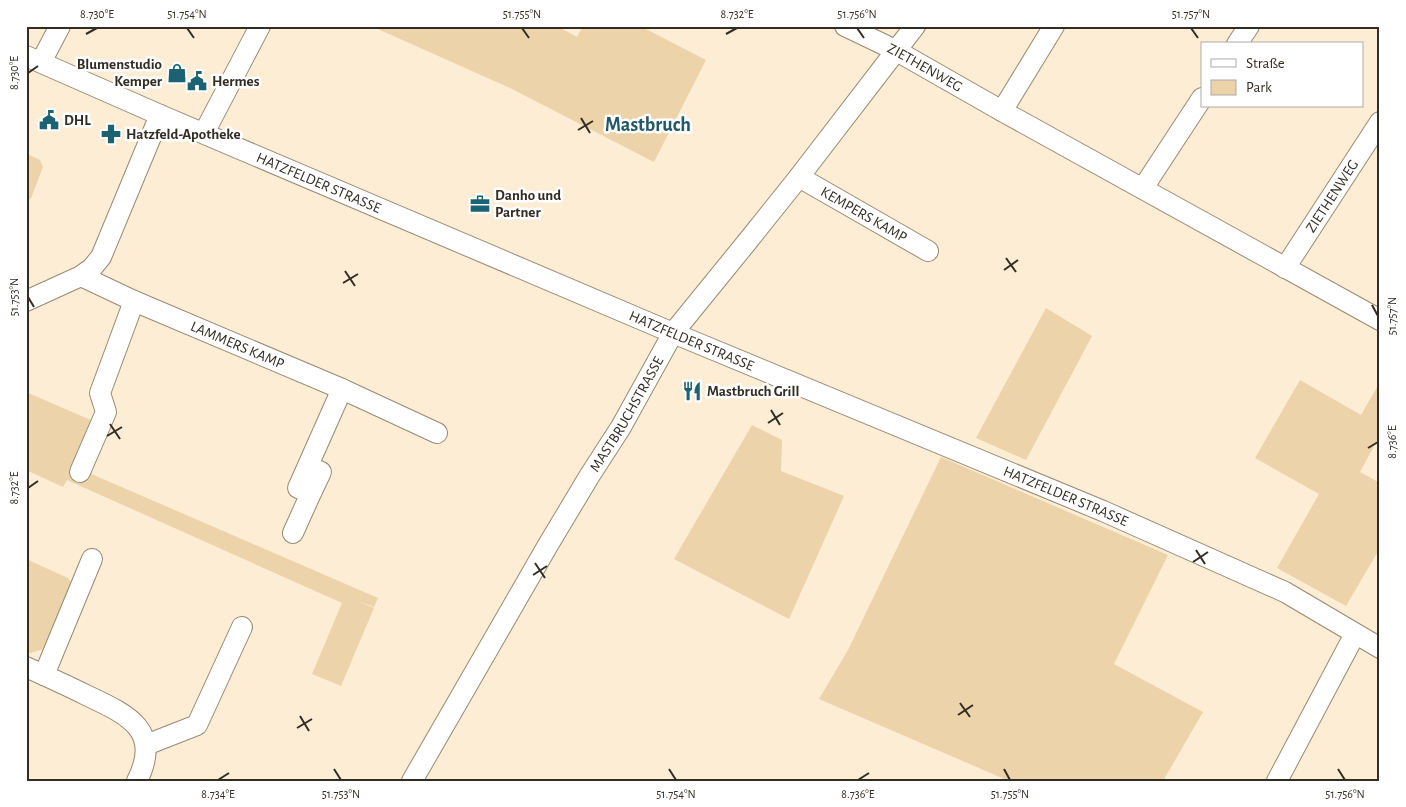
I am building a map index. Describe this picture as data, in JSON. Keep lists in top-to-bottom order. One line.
{"streets":{"street":["ZIETHENWEG","HATZFELDER STRASSE","KEMPERS KAMP","LAMMERS KAMP","MASTBRUCHSTRASSE"]},"crossings":[["ZIETHENWEG","MASTBRUCHSTRASSE"],["HATZFELDER STRASSE","MASTBRUCHSTRASSE"],["KEMPERS KAMP","MASTBRUCHSTRASSE"]],"districts":["Mastbruch"],"places":{"shop":["Blumenstudio Kemper"],"public building":["Hermes","DHL"],"pharmacy":["Hatzfeld-Apotheke"],"office":["Danho und Partner"],"restaurant":["Mastbruch Grill"]},"legend":["Straße","Park"],"coordinates":["8.730°E","51.754°N","51.755°N","8.732°E","51.756°N","51.757°N","51.753°N","8.736°E","8.734°E"]}
